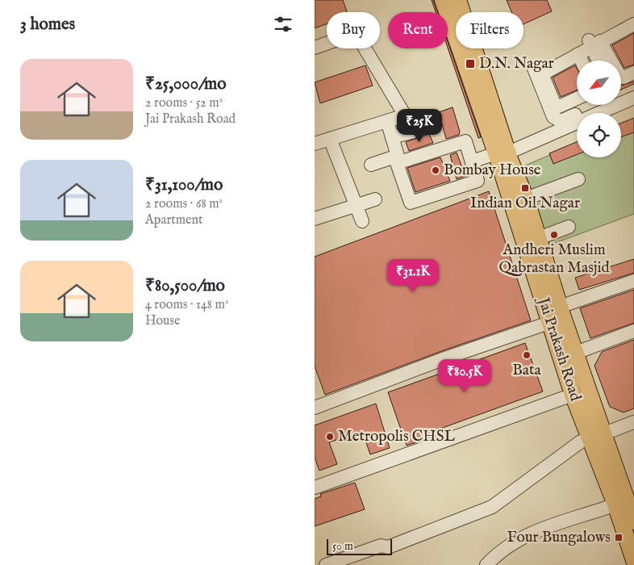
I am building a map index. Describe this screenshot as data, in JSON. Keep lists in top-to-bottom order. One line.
{"streets":{"main road":["Jai Prakash Road"]},"places":{"transit":["D.N. Nagar","Indian Oil Nagar","Four Bungalows"],"other":["Bombay House","Andheri Muslim Qabrastan Masjid","Bata","Metropolis CHSL"]},"scale_bar":"50 m","north":"bottom left","page":{"heading":"3 homes","chip":["Buy","Rent","Filters"],"list":[{"name":"₹25,000/mo","note":"2 rooms · 52 m² · Jai Prakash Road"},{"name":"₹31,100/mo","note":"2 rooms · 68 m² · Apartment"},{"name":"₹80,500/mo","note":"4 rooms · 148 m² · House"}],"price":["₹25K","₹31.1K","₹80.5K"],"scale":"50 m"}}
